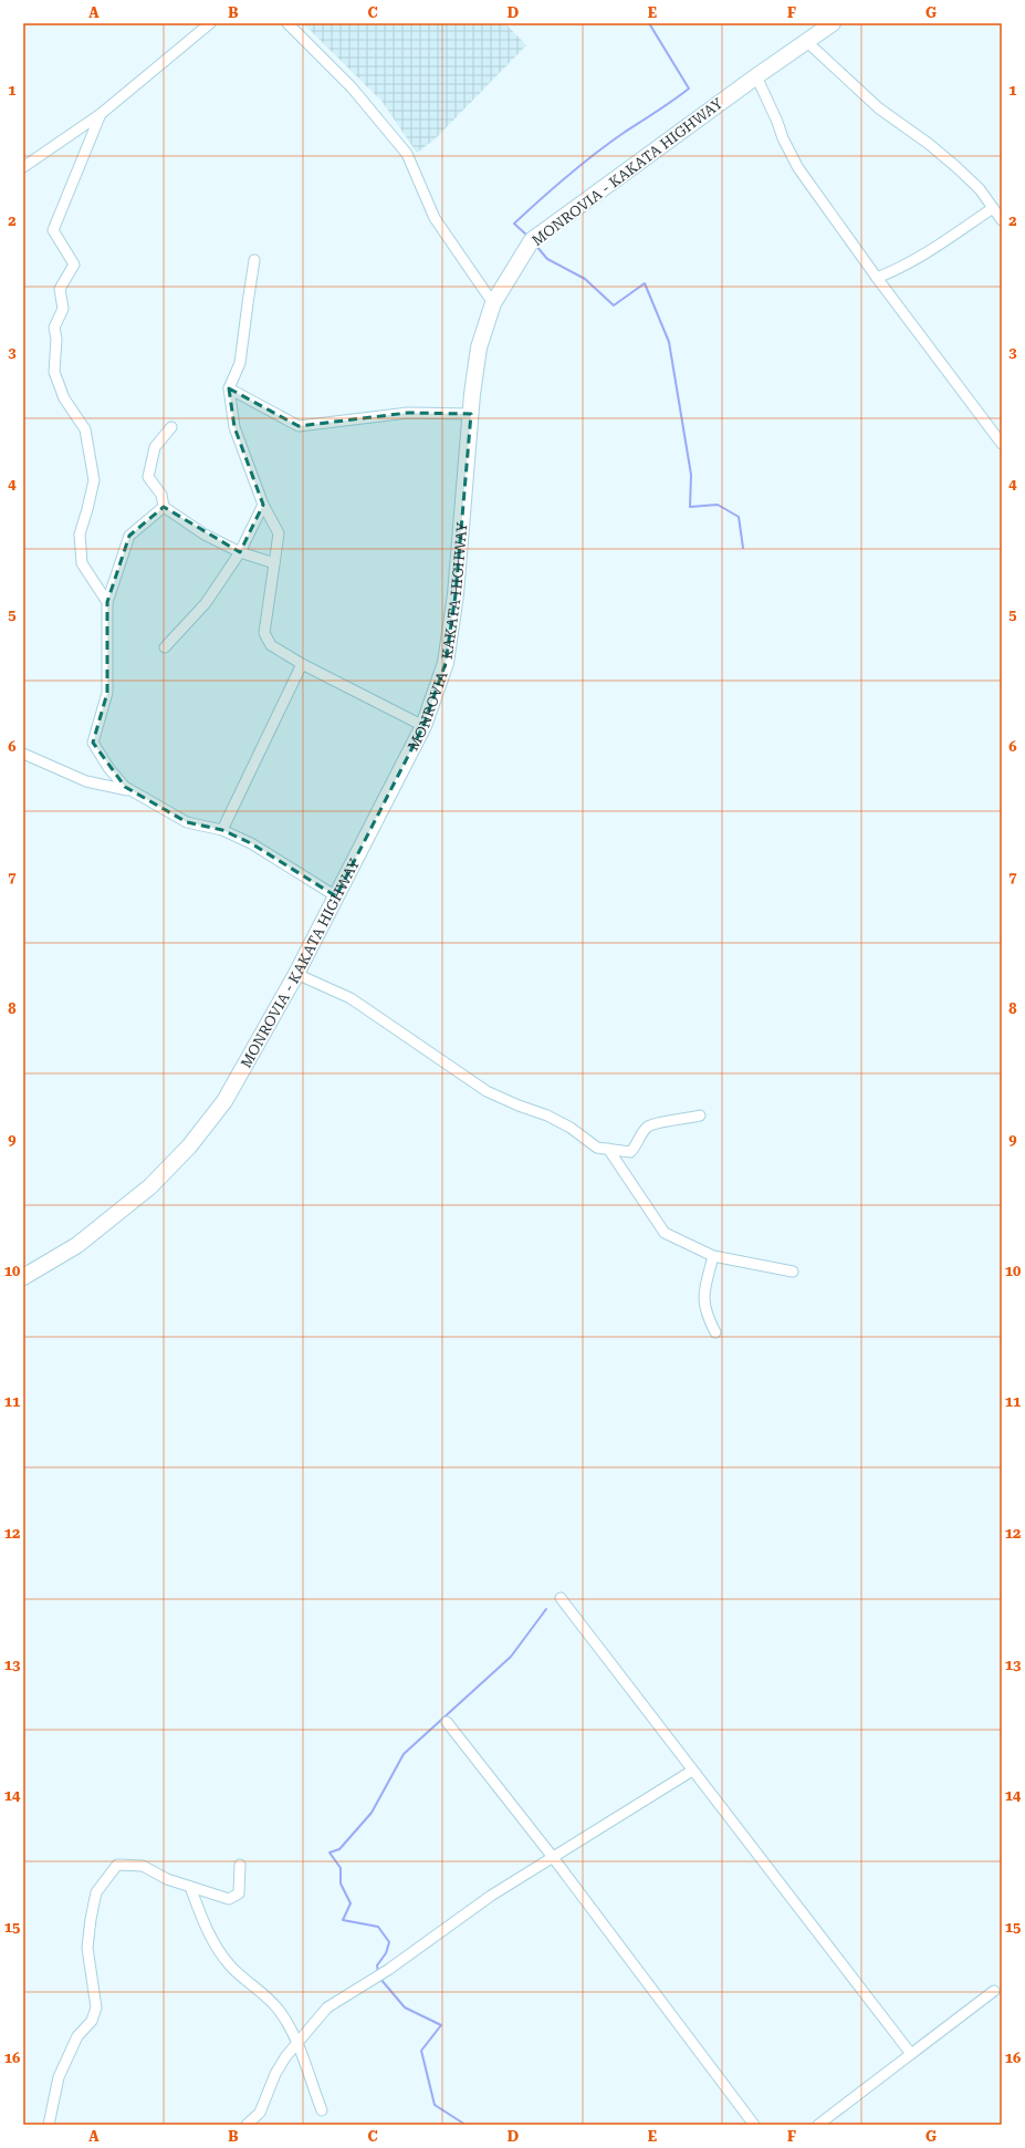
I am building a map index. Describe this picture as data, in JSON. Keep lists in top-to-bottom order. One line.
{"streets":{"highway":["MONROVIA - KAKATA HIGHWAY"]},"grid":{"columns":["A","B","C","D","E","F","G"],"rows":["1","2","3","4","5","6","7","8","9","10","11","12","13","14","15","16"]}}
